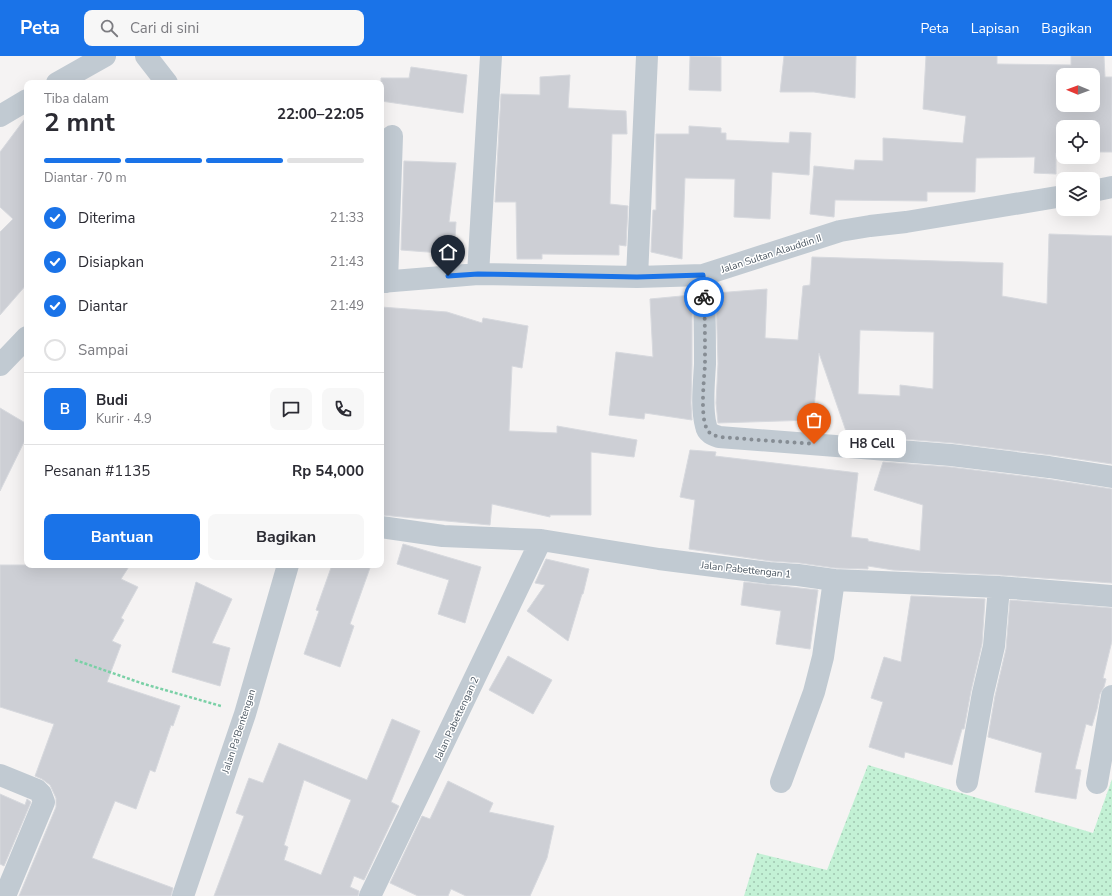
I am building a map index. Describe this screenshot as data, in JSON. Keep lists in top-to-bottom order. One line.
{"streets":{"street":["Jalan Sultan Alauddin II","Jalan Pabettengan 1","Jalan Pabettengan 2","Jalan Pa'Bentengan"]},"crossings":[["Jalan Pabettengan 1","Jalan Pabettengan 2"]],"places":["H8 Cell"],"north":"left","page":{"header":"Peta","search":"Cari di sini","nav":["Peta","Lapisan","Bagikan"],"heading":["2 mnt","Tiba dalam","22:00–22:05"],"panel":["Budi","Kurir · 4.9","Pesanan #1135","Rp 54,000"],"bar":"Diantar · 70 m","list":[["Diterima","21:33"],["Disiapkan","21:43"],["Diantar","21:49"],"Sampai"],"round":"B","bubble":"H8 Cell","buttons":["Bantuan","Bagikan"]}}
